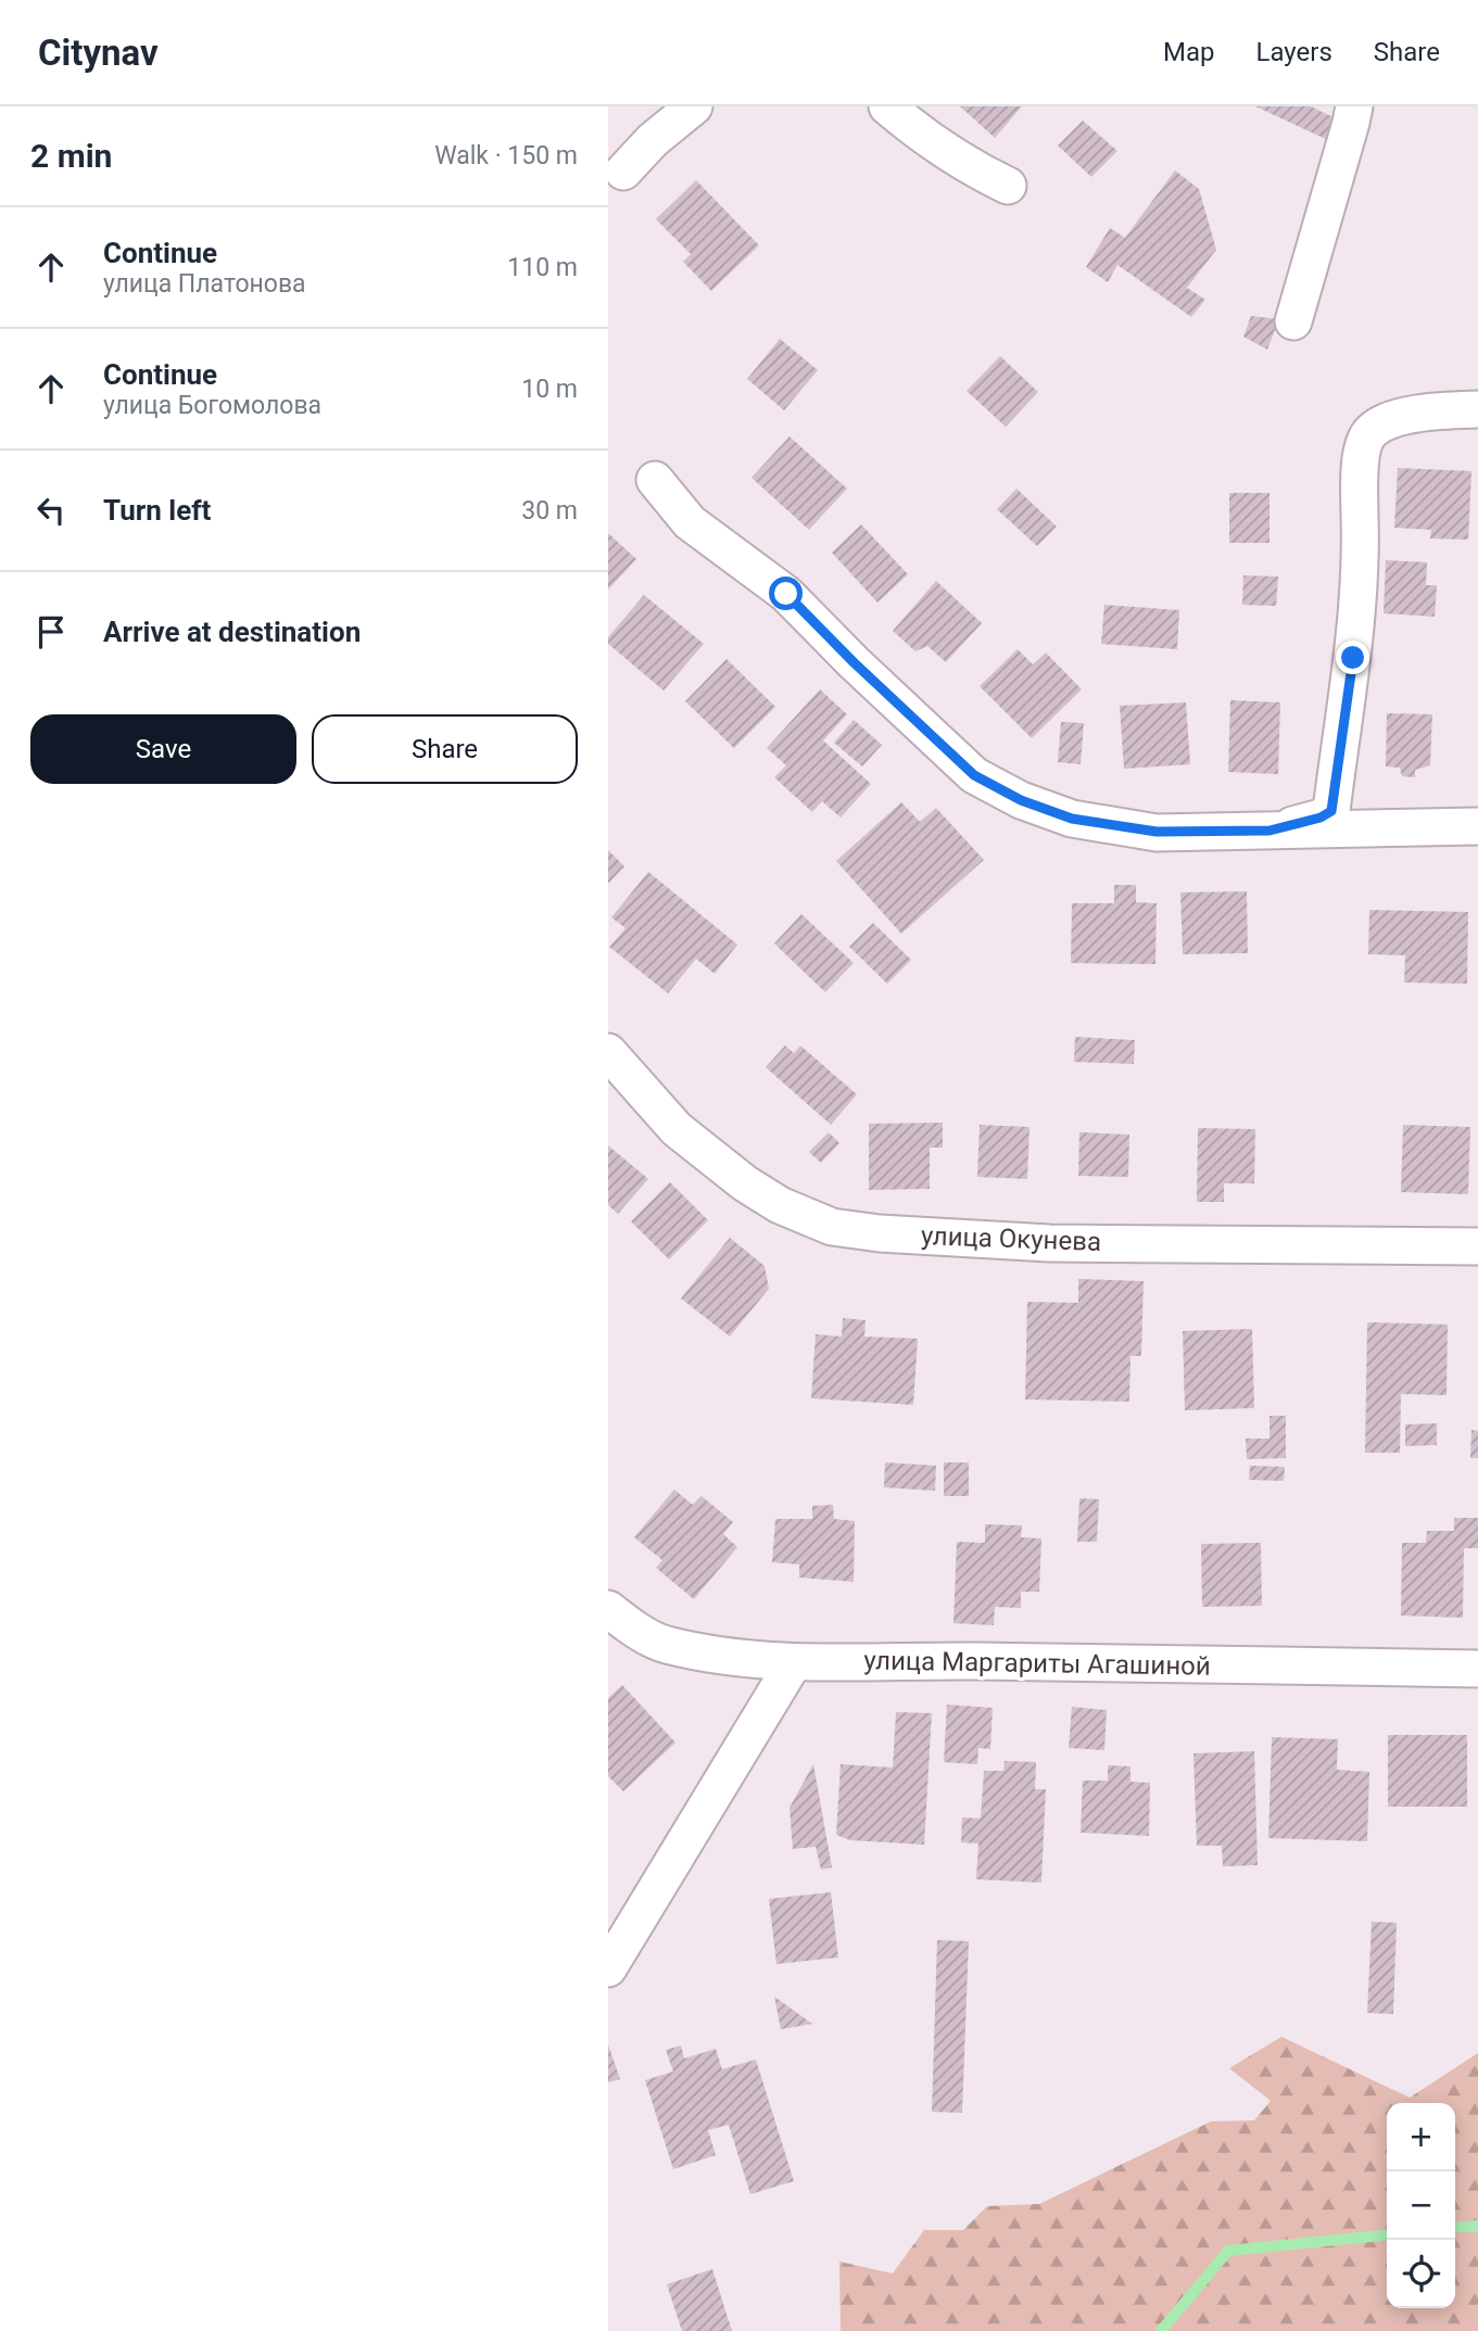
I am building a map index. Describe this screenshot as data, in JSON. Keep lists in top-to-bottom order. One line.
{"streets":{"street":["улица Окунева","улица Маргариты Агашиной"]},"page":{"header":"Citynav","nav":["Map","Layers","Share"],"heading":["2 min","Walk · 150 m"],"list":[["Continue","улица Платонова","110 m"],["Continue","улица Богомолова","10 m"],["Turn left","30 m"],"Arrive at destination"],"buttons":["Save","Share"],"map_buttons":["+","−"]}}
